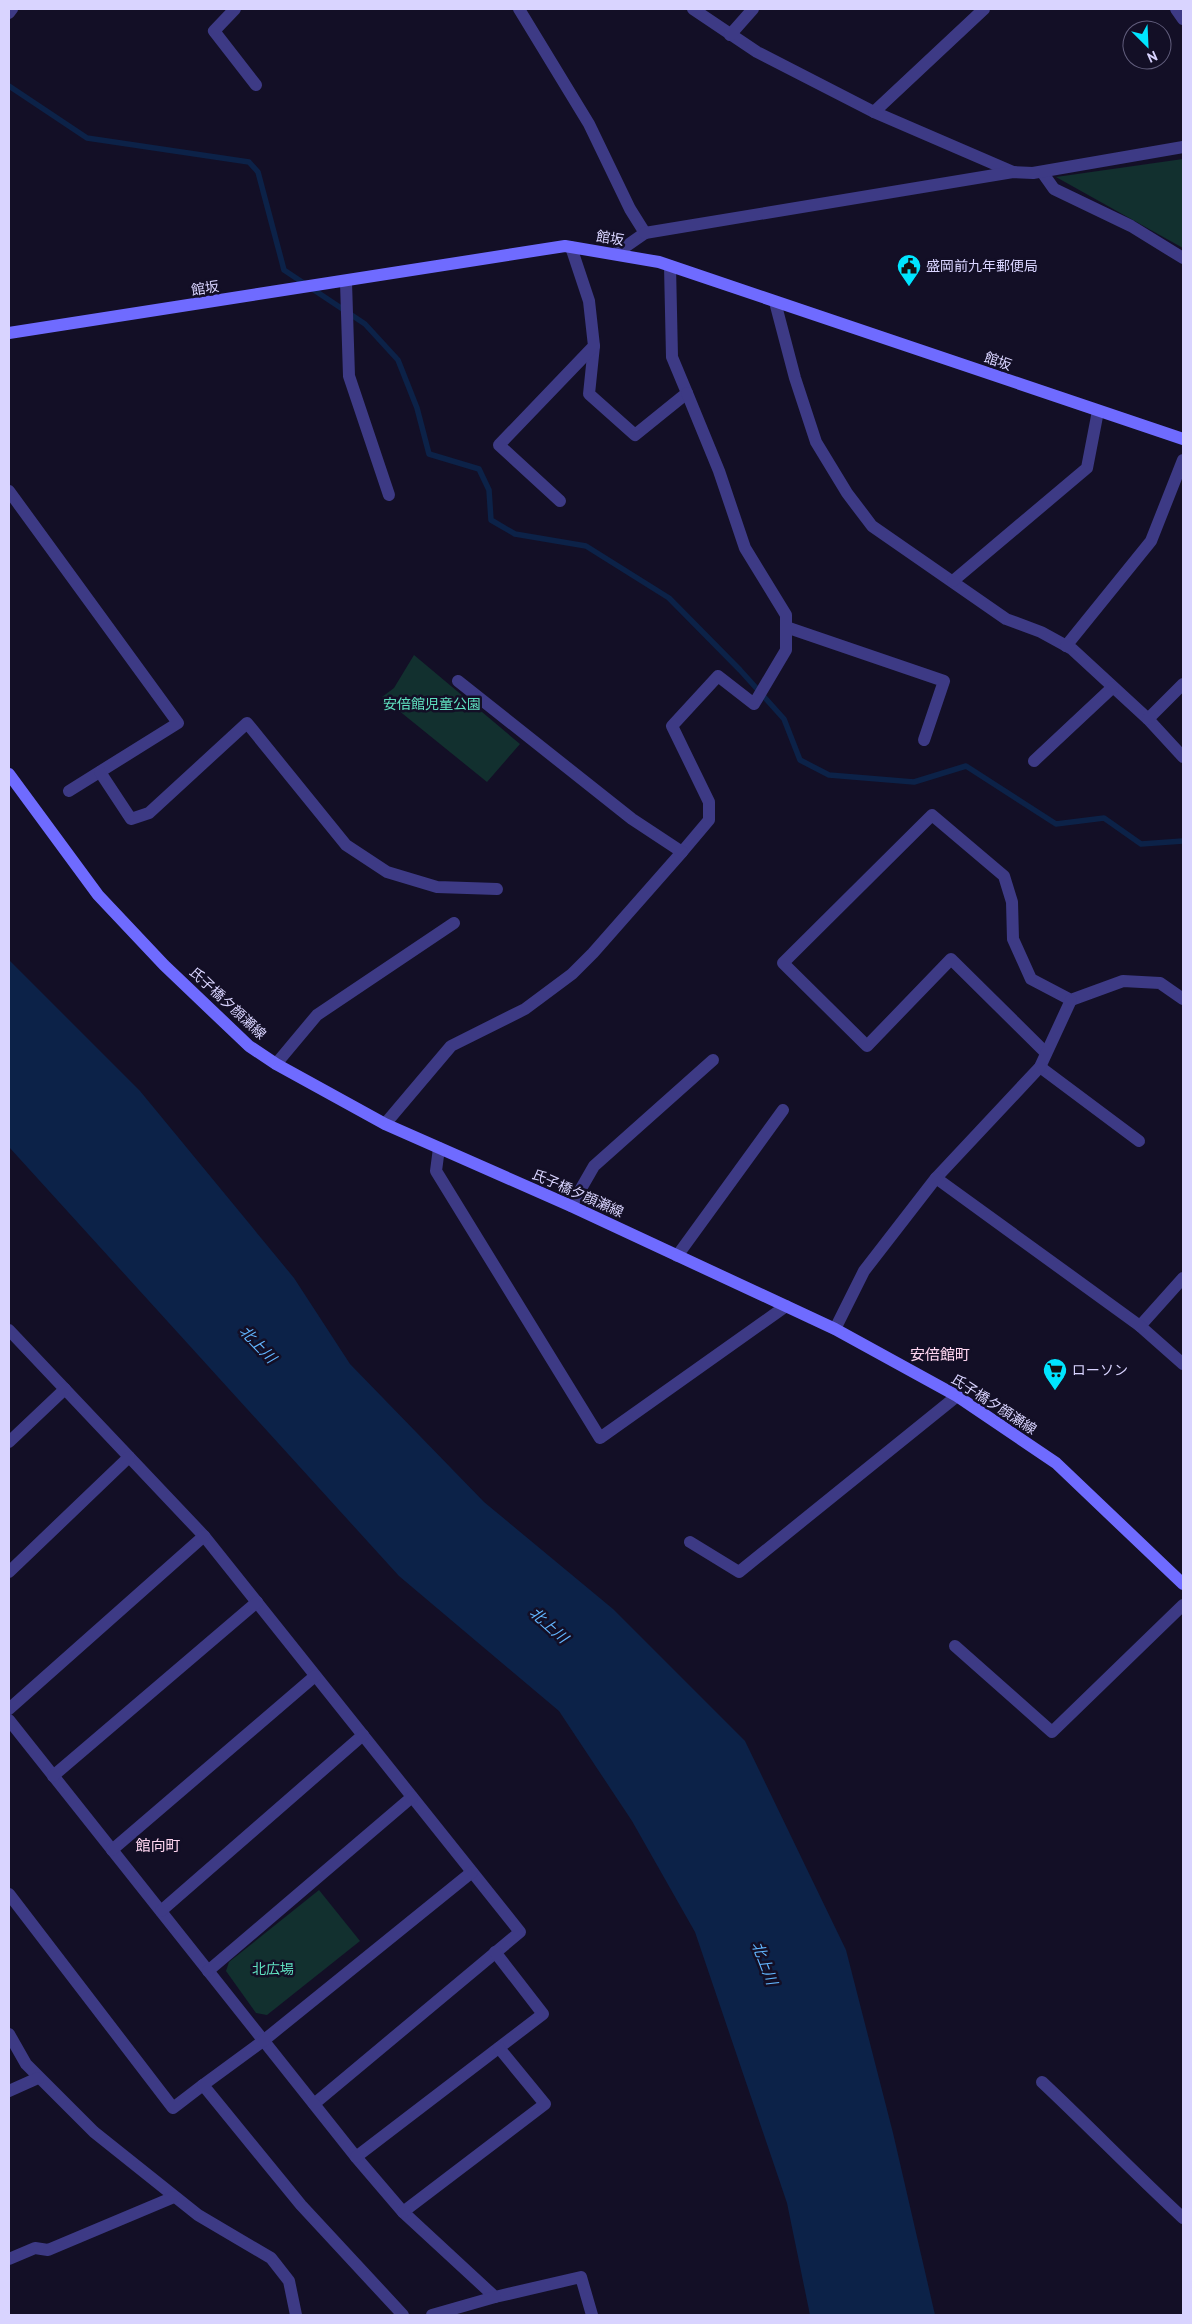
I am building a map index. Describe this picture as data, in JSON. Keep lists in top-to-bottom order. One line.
{"streets":{"main road":["館坂","氏子橋夕顔瀬線"]},"districts":["安倍館町","館向町"],"water":["北上川"],"parks":["安倍館児童公園","北広場"],"places":{"public building":["盛岡前九年郵便局"],"supermarket":["ローソン"]},"north":"bottom right"}
